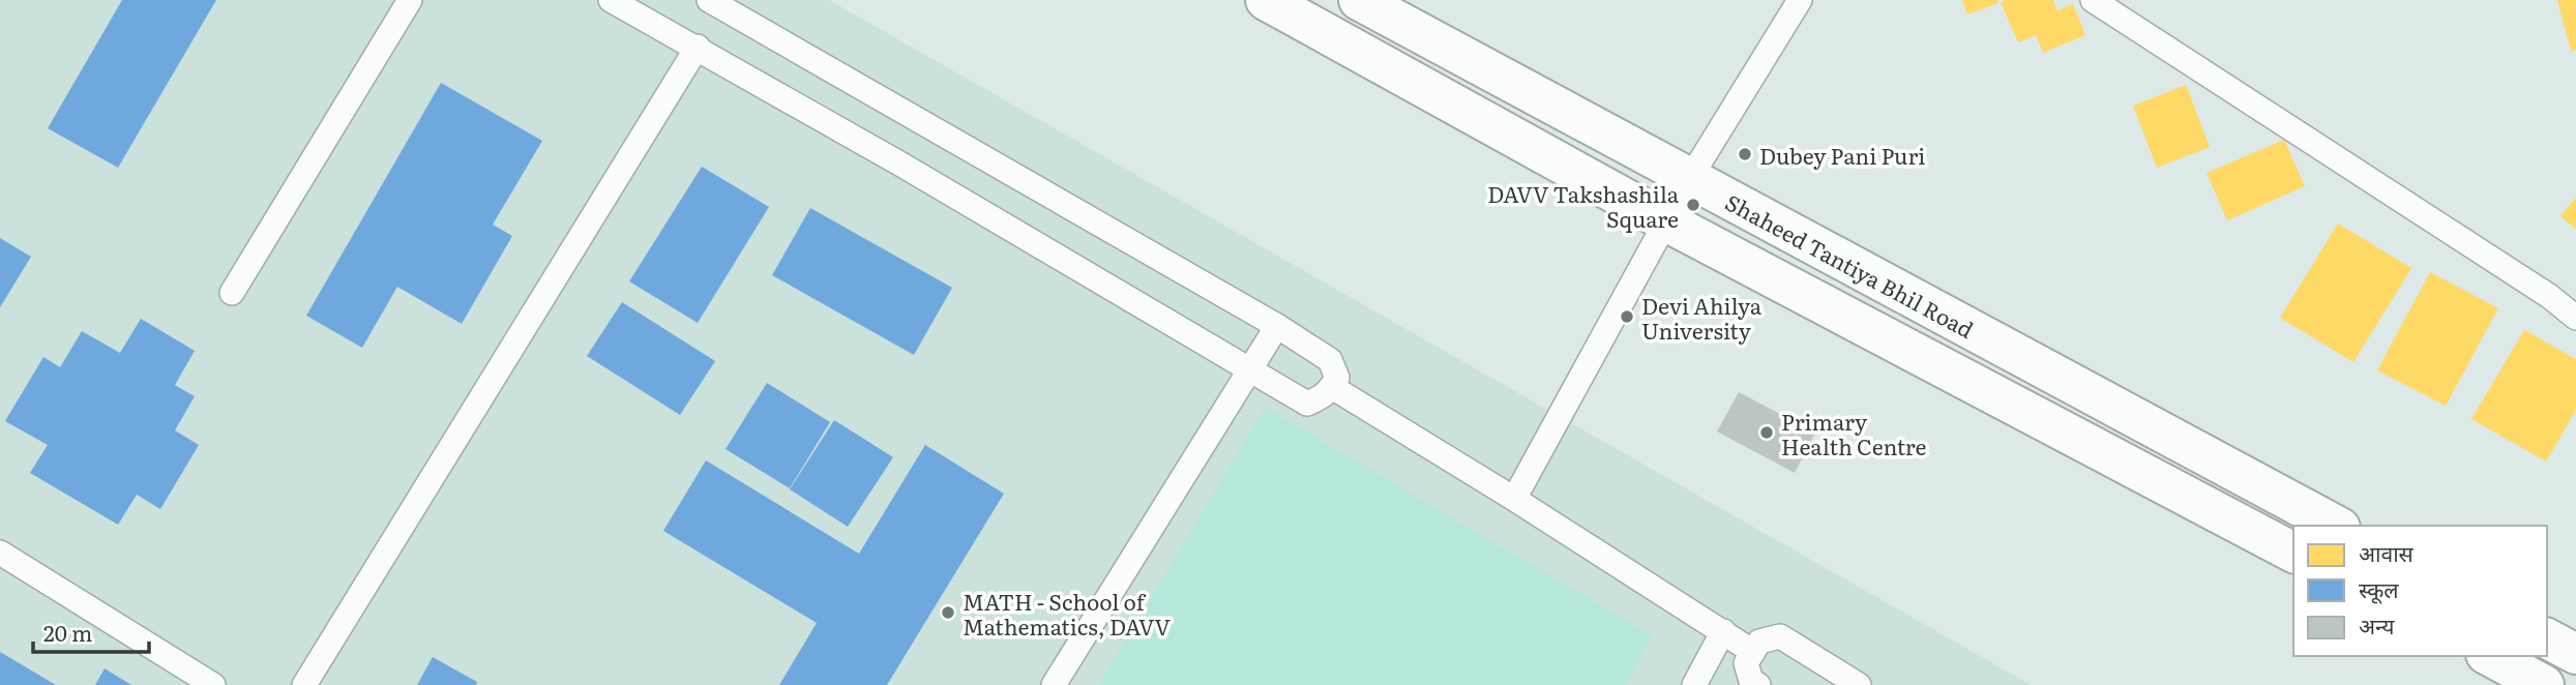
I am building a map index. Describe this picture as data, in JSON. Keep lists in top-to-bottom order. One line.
{"streets":{"main road":["Shaheed Tantiya Bhil Road"]},"places":["Dubey Pani Puri","DAVV Takshashila Square","Devi Ahilya University","Primary Health Centre","MATH - School of Mathematics, DAVV"],"legend":["आवास","स्कूल","अन्य"],"scale_bar":"20 m"}
